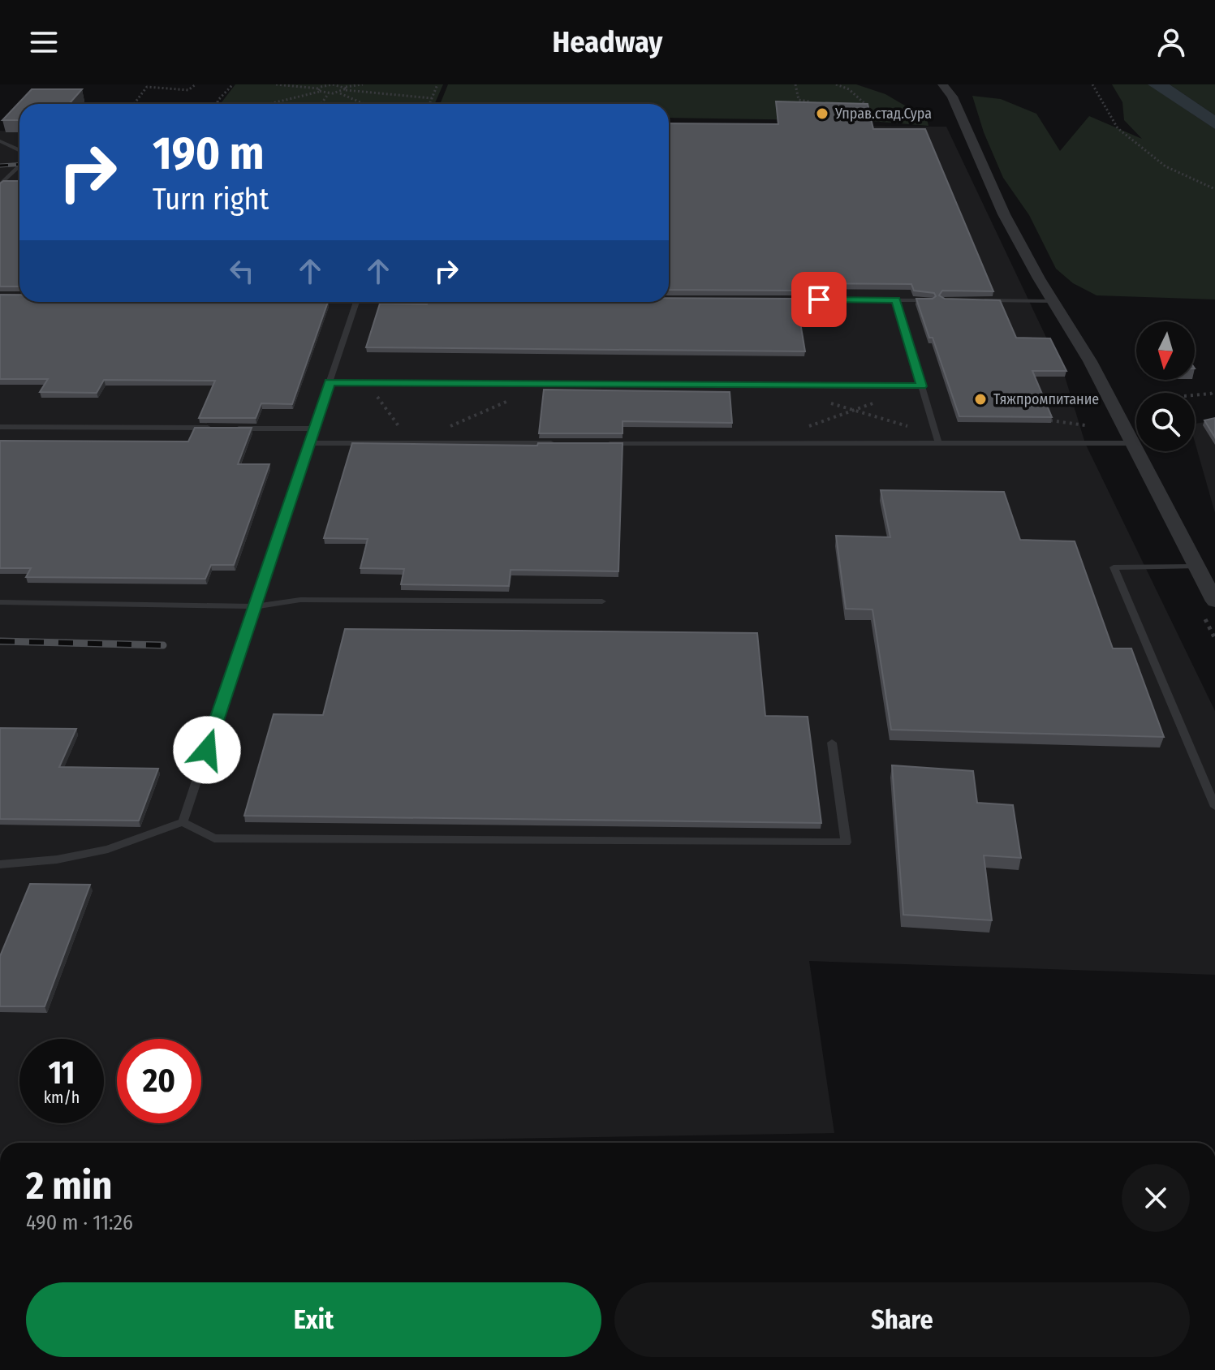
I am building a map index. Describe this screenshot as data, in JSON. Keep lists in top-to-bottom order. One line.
{"places":["Управ.стад.Сура","Тяжпромпитание"],"north":"bottom","page":{"header":"Headway","turn":["190 m","Turn right"],"speed":"11 km/h","limit":"20","heading":["2 min","490 m · 11:26"],"buttons":["Exit","Share"]}}
